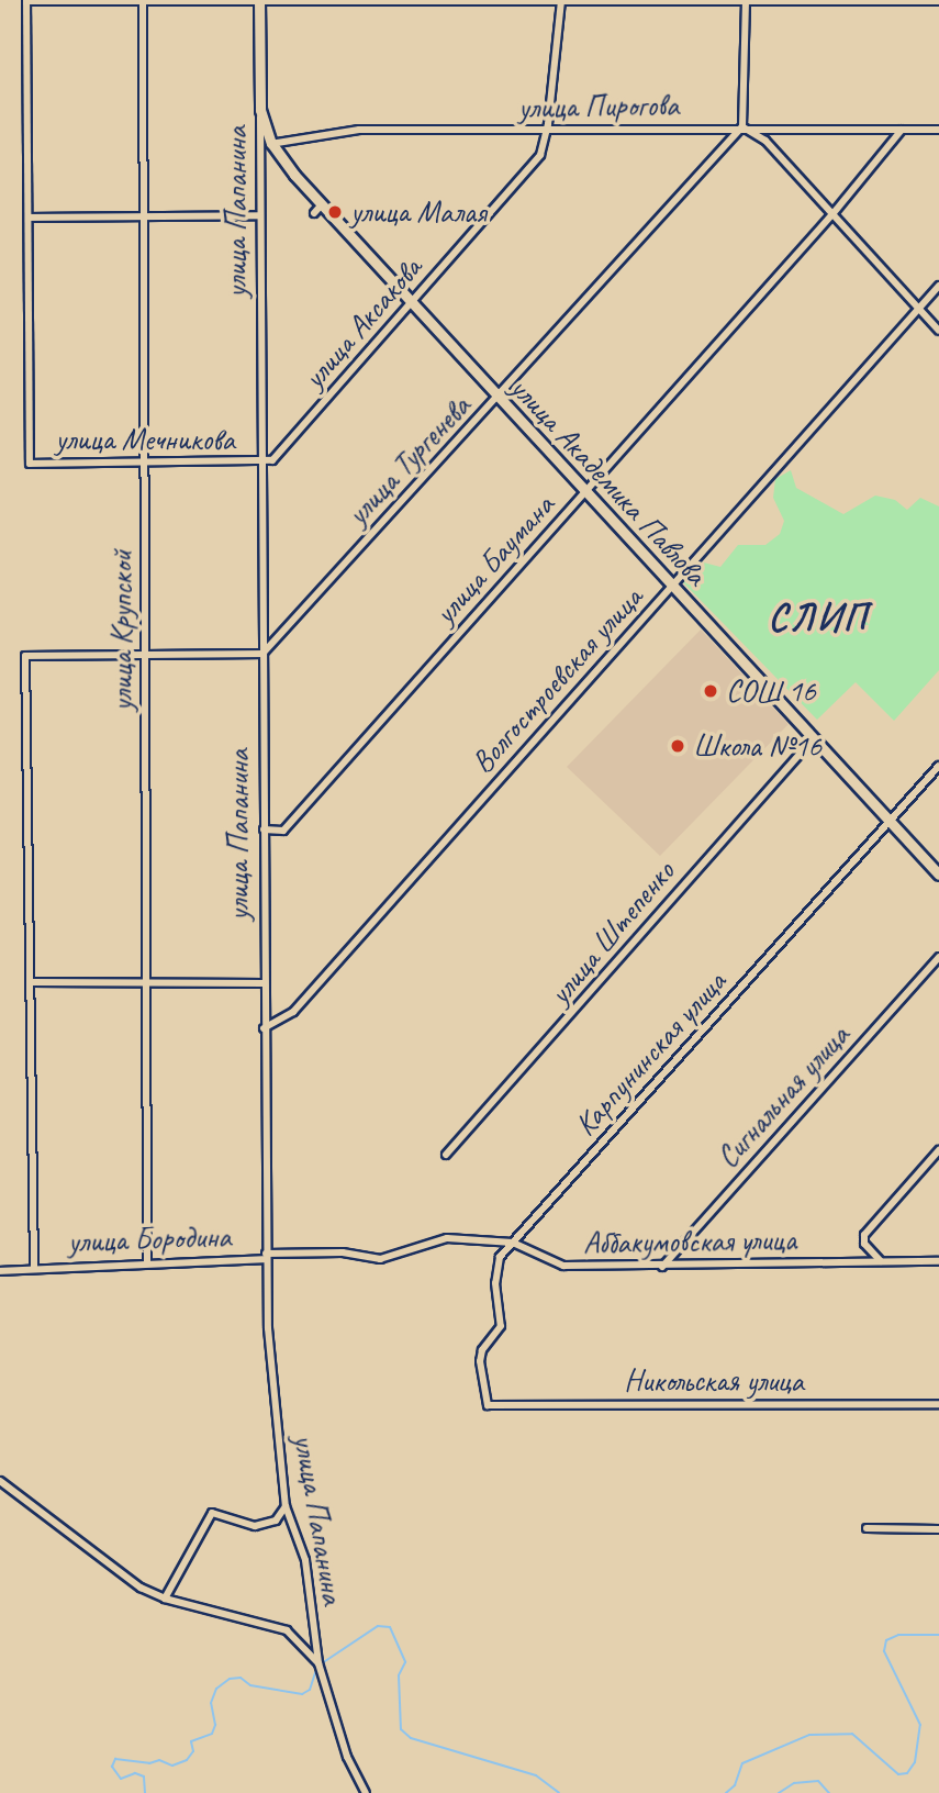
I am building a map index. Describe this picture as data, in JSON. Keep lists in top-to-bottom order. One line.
{"streets":{"street":["улица Пирогова","улица Папанина","улица Аксакова","улица Мечникова","улица Тургенева","улица Академика Павлова","улица Баумана","улица Крупской","Волгостроевская улица","улица Штепенко","Карпунинская улица","Сигнальная улица","улица Бородина","Аббакумовская улица","Никольская улица"]},"crossings":[["улица Пирогова","улица Папанина"],["улица Пирогова","улица Аксакова"],["улица Пирогова","улица Тургенева"],["улица Пирогова","улица Академика Павлова"],["улица Пирогова","улица Баумана"],["улица Папанина","улица Аксакова"],["улица Папанина","улица Мечникова"],["улица Папанина","улица Тургенева"],["улица Папанина","улица Академика Павлова"],["улица Папанина","улица Баумана"],["улица Папанина","Волгостроевская улица"],["улица Папанина","улица Бородина"],["улица Папанина","Аббакумовская улица"],["улица Аксакова","улица Мечникова"],["улица Аксакова","улица Академика Павлова"],["улица Мечникова","улица Крупской"],["улица Тургенева","улица Академика Павлова"],["улица Академика Павлова","улица Баумана"],["улица Академика Павлова","Волгостроевская улица"],["улица Академика Павлова","улица Штепенко"],["улица Академика Павлова","Карпунинская улица"],["улица Крупской","улица Бородина"],["Карпунинская улица","Аббакумовская улица"],["Карпунинская улица","Никольская улица"],["Сигнальная улица","Аббакумовская улица"],["улица Бородина","Аббакумовская улица"]],"districts":["СЛИП"],"places":["улица Малая","СОШ 16","Школа №16"]}
